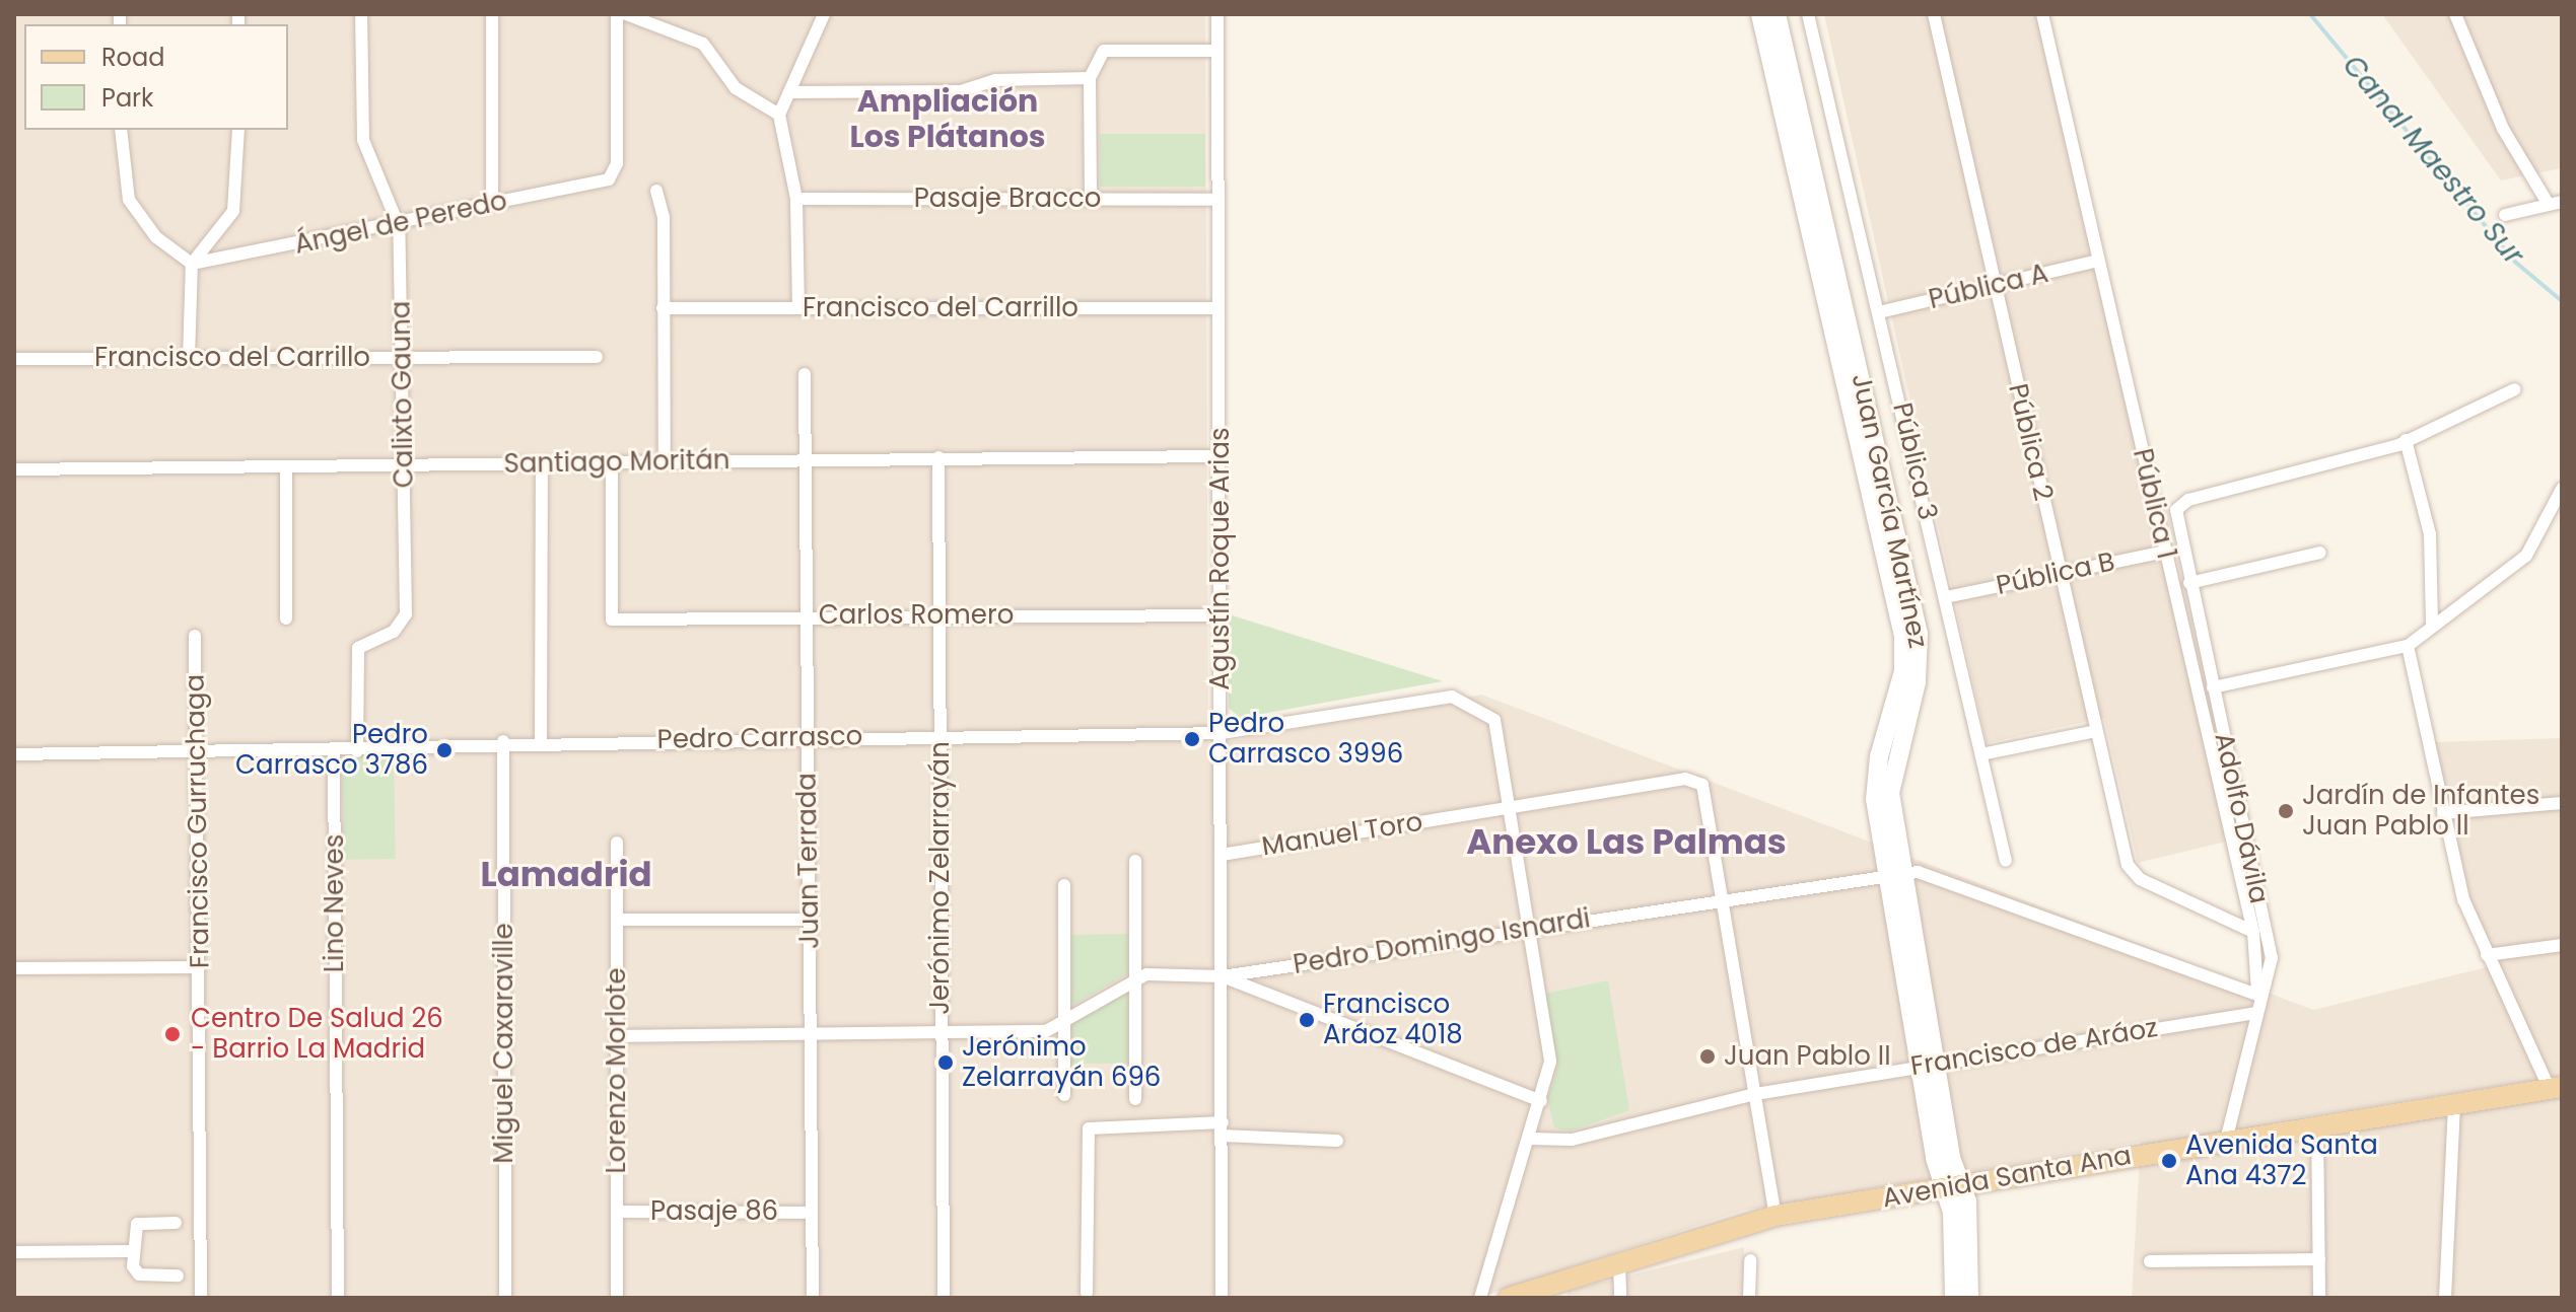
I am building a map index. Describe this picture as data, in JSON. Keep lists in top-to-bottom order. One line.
{"streets":{"main road":["Juan García Martínez","Avenida Santa Ana"],"street":["Pasaje Bracco","Ángel de Peredo","Pública A","Francisco del Carrillo","Calixto Gauna","Pública 2","Pública 3","Santiago Moritán","Pública 1","Agustín Roque Arias","Pública B","Carlos Romero","Pedro Carrasco","Adolfo Dávila","Francisco Gurruchaga","Manuel Toro","Juan Terrada","Jerónimo Zelarrayán","Lino Neves","Pedro Domingo Isnardi","Miguel Caxaraville","Francisco de Aráoz","Lorenzo Morlote","Pasaje 86"]},"crossings":[["Pasaje Bracco","Agustín Roque Arias"],["Ángel de Peredo","Calixto Gauna"],["Pública A","Pública 2"],["Pública A","Pública 3"],["Pública A","Pública 1"],["Francisco del Carrillo","Calixto Gauna"],["Francisco del Carrillo","Agustín Roque Arias"],["Calixto Gauna","Santiago Moritán"],["Calixto Gauna","Pedro Carrasco"],["Pública 2","Pública 1"],["Pública 2","Pública B"],["Pública 3","Pública B"],["Santiago Moritán","Agustín Roque Arias"],["Santiago Moritán","Carlos Romero"],["Santiago Moritán","Juan Terrada"],["Santiago Moritán","Jerónimo Zelarrayán"],["Pública 1","Pública B"],["Pública 1","Adolfo Dávila"],["Pública 1","Pedro Domingo Isnardi"],["Juan García Martínez","Pedro Domingo Isnardi"],["Juan García Martínez","Francisco de Aráoz"],["Juan García Martínez","Avenida Santa Ana"],["Agustín Roque Arias","Carlos Romero"],["Agustín Roque Arias","Pedro Carrasco"],["Agustín Roque Arias","Manuel Toro"],["Agustín Roque Arias","Pedro Domingo Isnardi"],["Carlos Romero","Juan Terrada"],["Carlos Romero","Jerónimo Zelarrayán"],["Pedro Carrasco","Francisco Gurruchaga"],["Pedro Carrasco","Manuel Toro"],["Pedro Carrasco","Juan Terrada"],["Pedro Carrasco","Jerónimo Zelarrayán"],["Pedro Carrasco","Lino Neves"],["Pedro Carrasco","Miguel Caxaraville"],["Adolfo Dávila","Pedro Domingo Isnardi"],["Adolfo Dávila","Francisco de Aráoz"],["Adolfo Dávila","Avenida Santa Ana"],["Manuel Toro","Pedro Domingo Isnardi"],["Juan Terrada","Pasaje 86"],["Lorenzo Morlote","Pasaje 86"]],"districts":["Ampliación Los Plátanos","Anexo Las Palmas","Lamadrid"],"water":["Canal Maestro Sur"],"places":["Pedro Carrasco 3996","Pedro Carrasco 3786","Jardín de Infantes Juan Pablo ll","Francisco Aráoz 4018","Centro De Salud 26 - Barrio La Madrid","Juan Pablo II","Jerónimo Zelarrayán 696","Avenida Santa Ana 4372"],"legend":["Road","Park"]}
